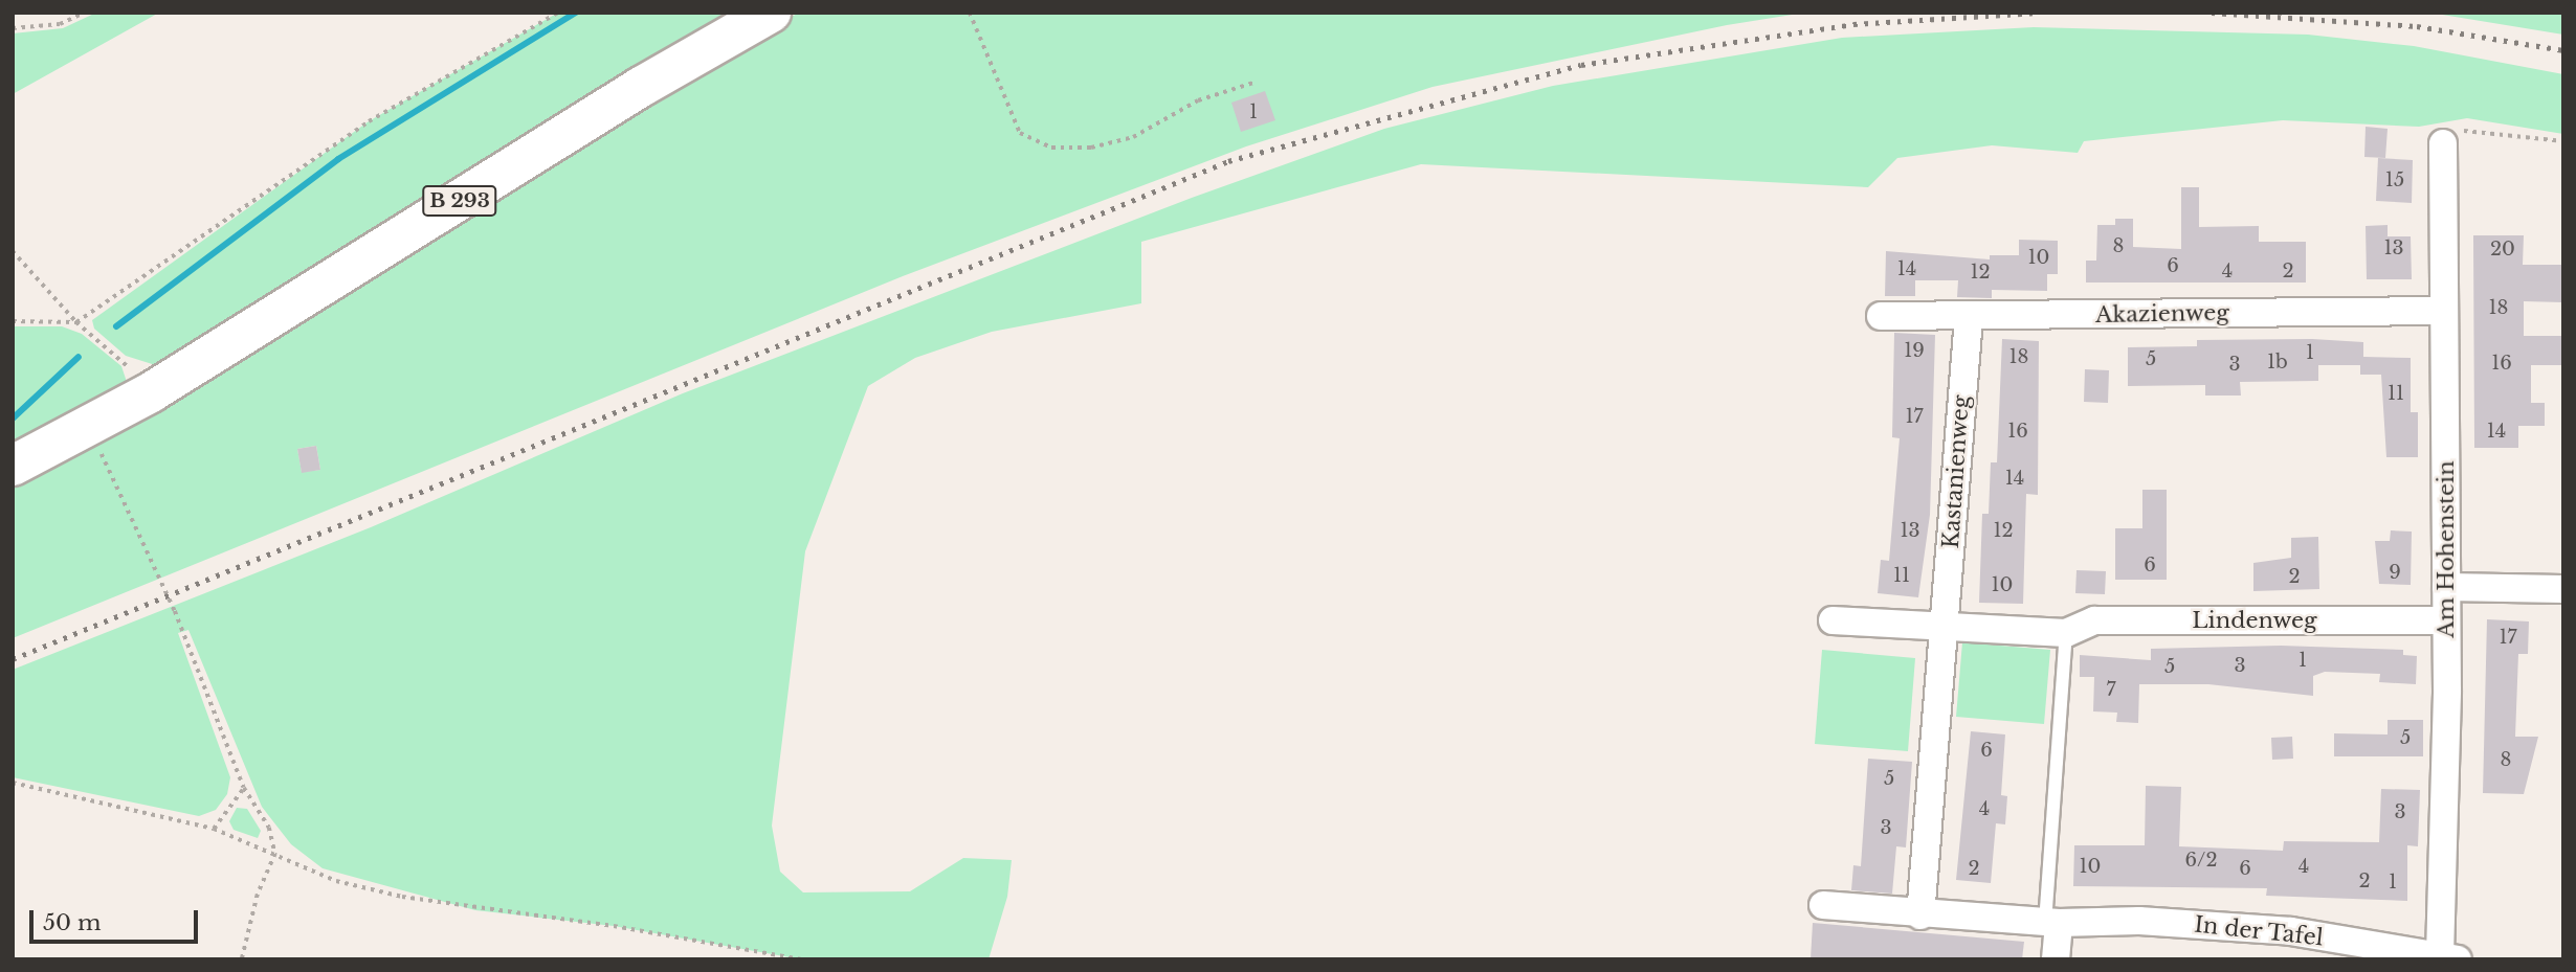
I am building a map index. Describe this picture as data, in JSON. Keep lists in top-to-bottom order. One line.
{"streets":{"main road":["B 293"],"street":["Akazienweg","Kastanienweg","Am Hohenstein","Lindenweg","In der Tafel"]},"crossings":[["Akazienweg","Kastanienweg"],["Akazienweg","Am Hohenstein"],["Kastanienweg","In der Tafel"],["Am Hohenstein","Lindenweg"],["Am Hohenstein","In der Tafel"]],"house_numbers":["1","15","8","13","20","10","6","14","4","2","12","18","19","1","18","5","1b","16","3","11","17","16","14","14","13","12","6","9","11","2","10","17","1","3","5","7","5","6","8","5","4","3","3","6/2","10","4","2","6","2","1"],"scale_bar":"50 m"}
